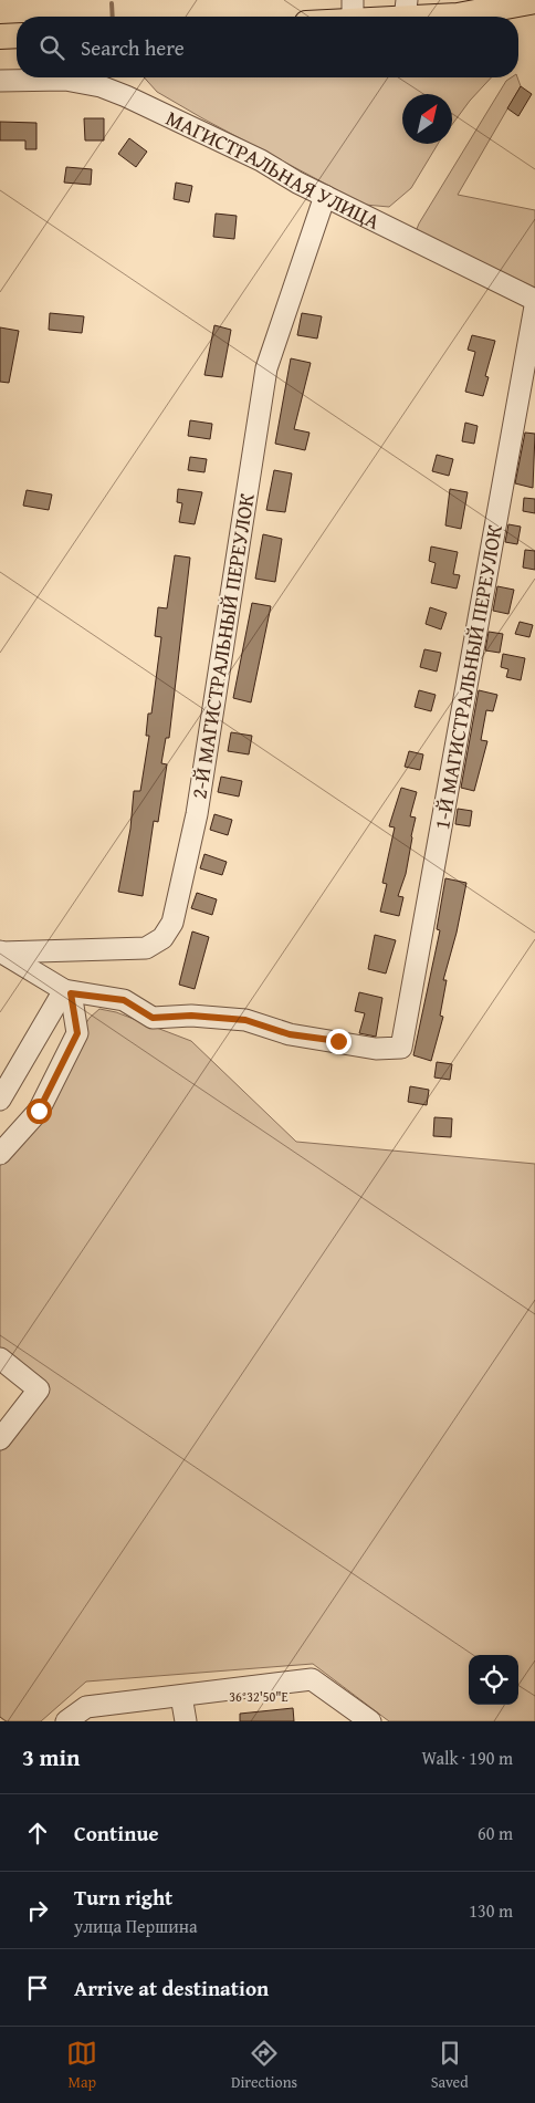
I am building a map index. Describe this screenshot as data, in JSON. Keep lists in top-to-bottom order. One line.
{"streets":{"street":["МАГИСТРАЛЬНАЯ УЛИЦА","2-Й МАГИСТРАЛЬНЫЙ ПЕРЕУЛОК","1-Й МАГИСТРАЛЬНЫЙ ПЕРЕУЛОК"]},"crossings":[["МАГИСТРАЛЬНАЯ УЛИЦА","2-Й МАГИСТРАЛЬНЫЙ ПЕРЕУЛОК"]],"north":"top right","page":{"search":"Search here","heading":["3 min","Walk · 190 m"],"list":[["Continue","60 m"],["Turn right","улица Першина","130 m"],"Arrive at destination"],"nav":["Map","Directions","Saved"]},"coordinates":["36°32'50\"E"]}
